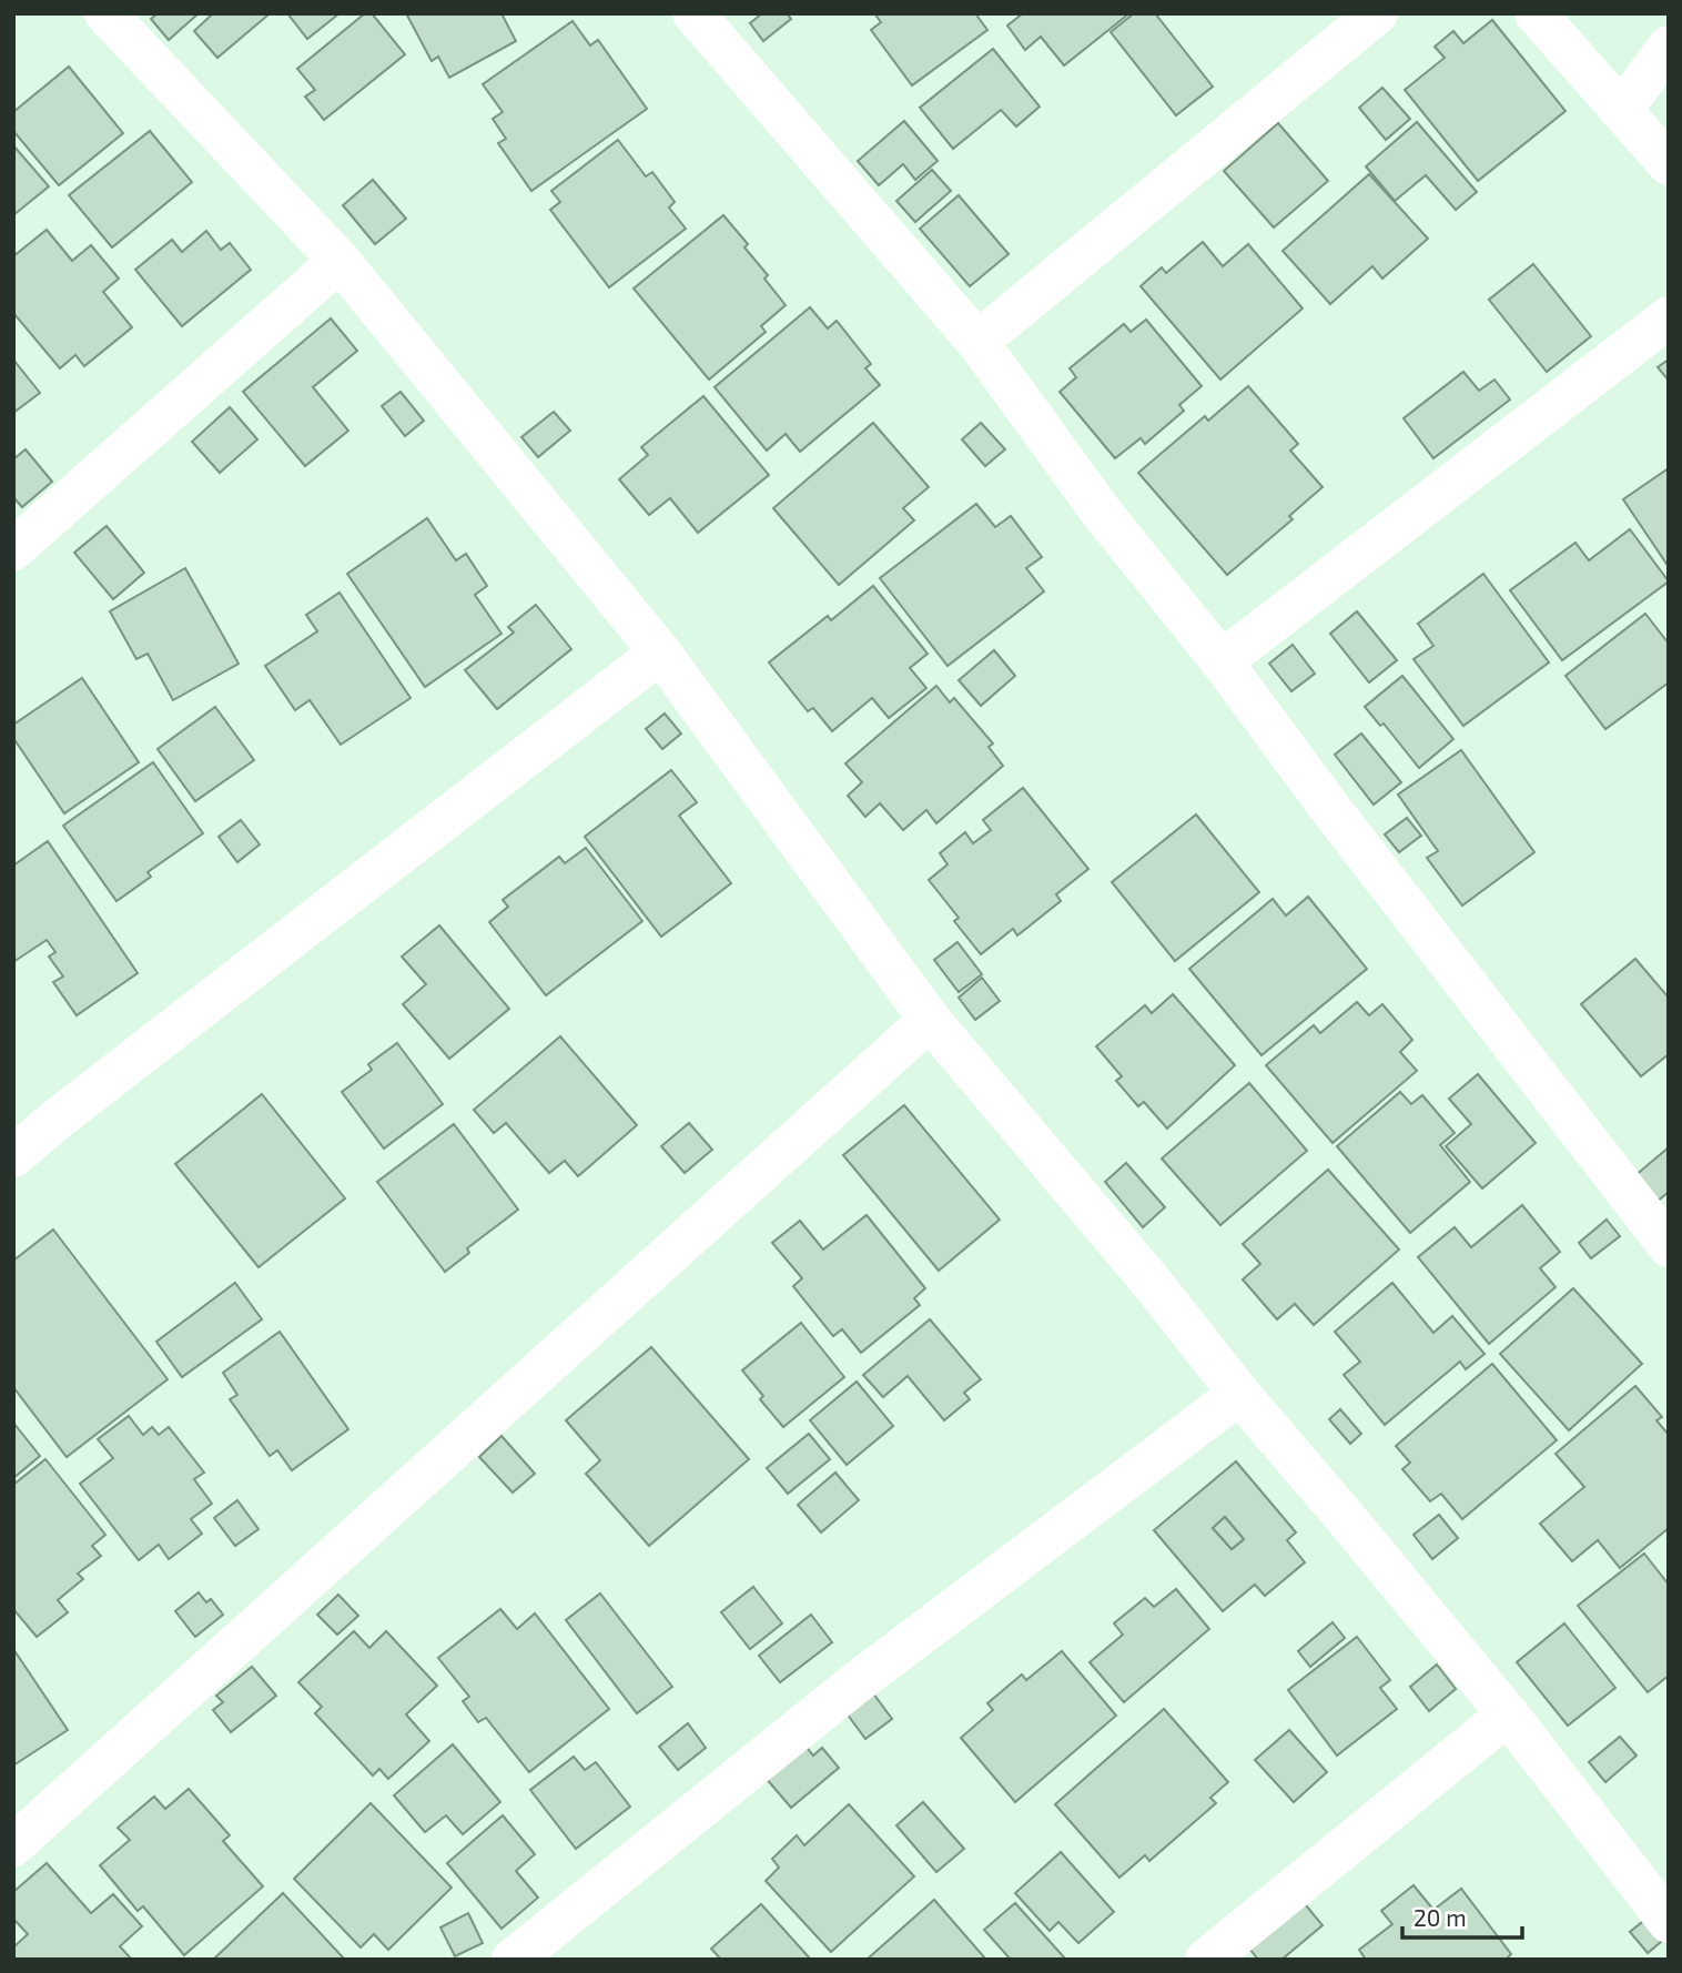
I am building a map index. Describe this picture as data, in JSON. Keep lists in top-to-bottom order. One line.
{"scale_bar":"20 m"}
